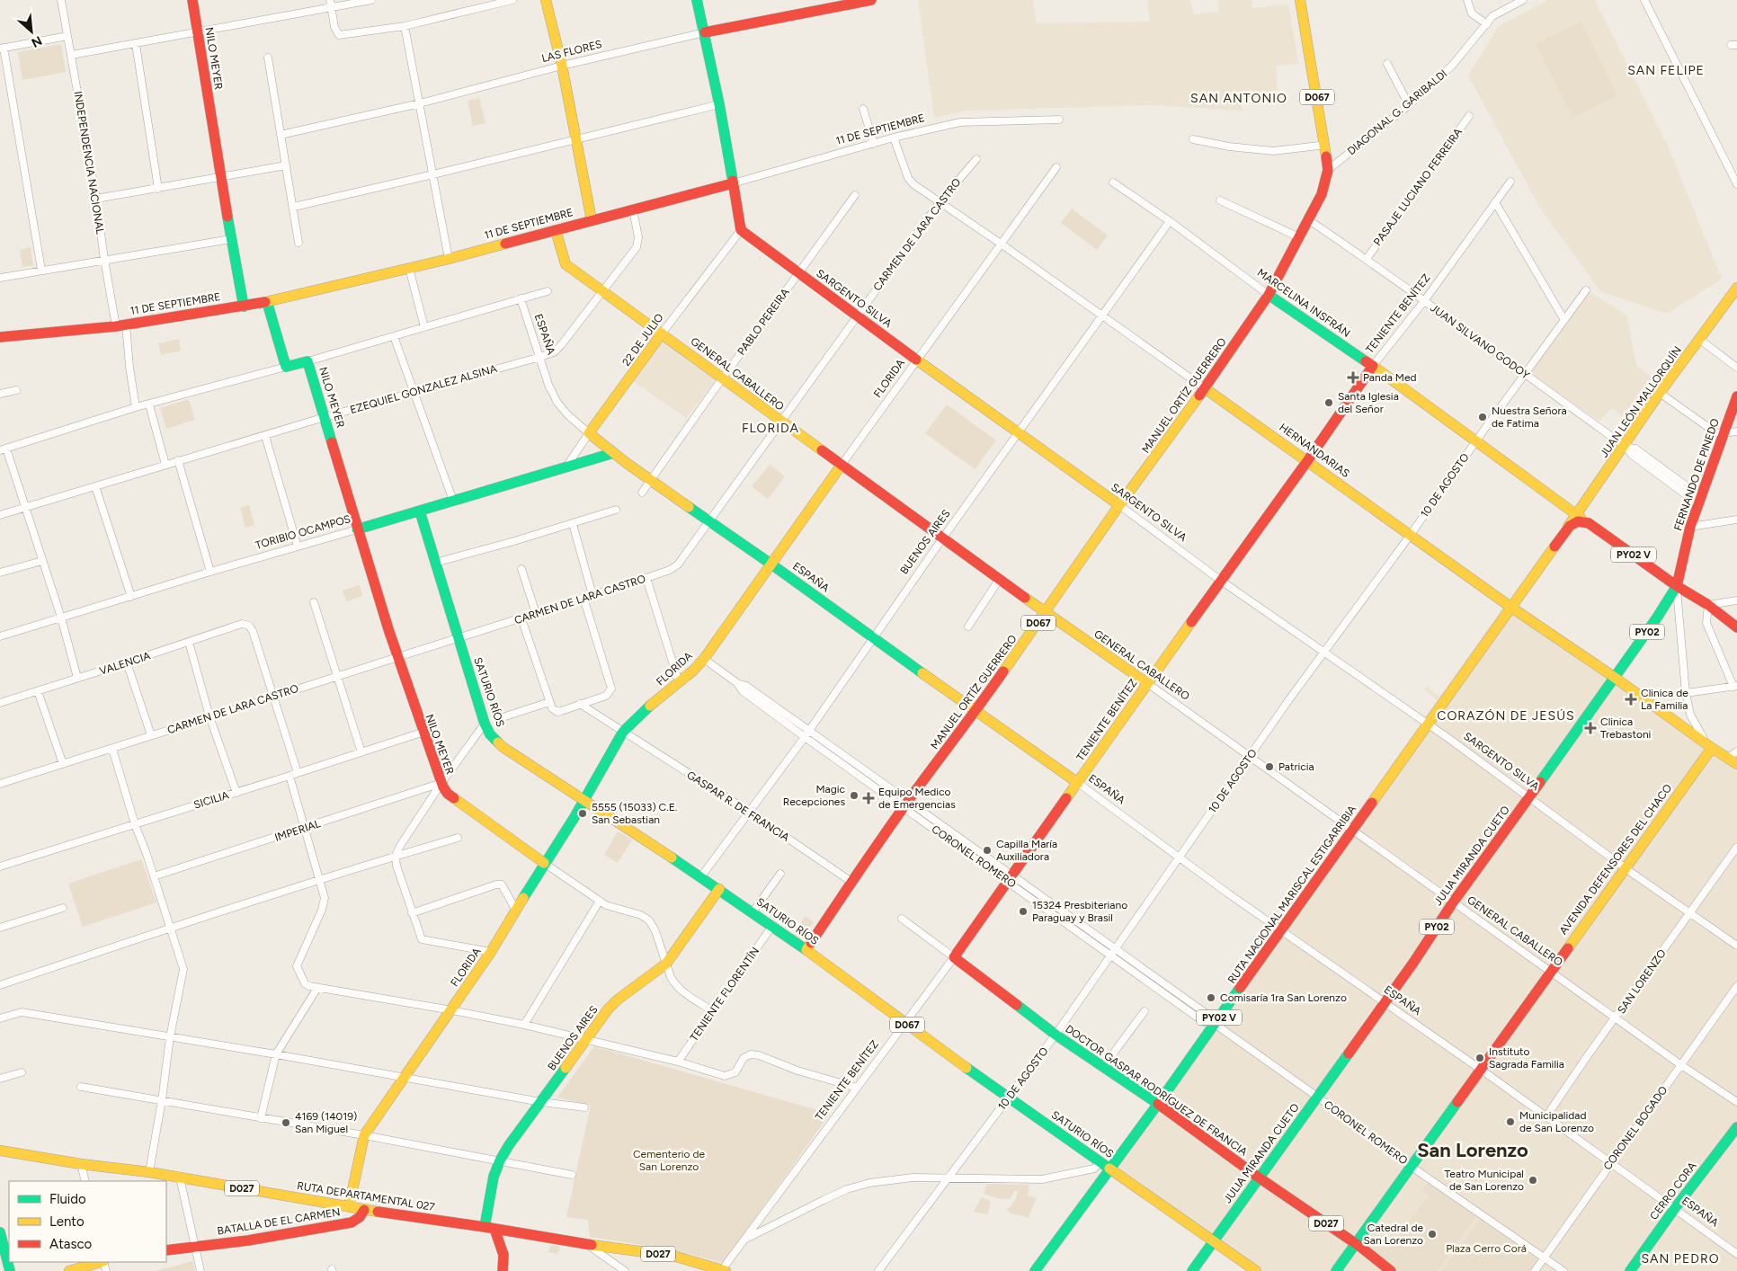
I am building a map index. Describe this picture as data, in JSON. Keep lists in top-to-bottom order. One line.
{"streets":{"main road":["LAS FLORES","NILO MEYER","D067","11 DE SEPTIEMBRE","SARGENTO SILVA","MARCELINA INSFRÁN","TENIENTE BENÍTEZ","ESPAÑA","22 DE JULIO","GENERAL CABALLERO","FLORIDA","MANUEL ORTÍZ GUERRERO","JUAN LEÓN MALLORQUÍN","HERNANDARIAS","FERNANDO DE PINEDO","TORIBIO OCAMPOS","BUENOS AIRES","PY02 V","PY02","SATURIO RÍOS","JULIA MIRANDA CUETO","AVENIDA DEFENSORES DEL CHACO","RUTA NACIONAL MARISCAL ESTIGARRIBIA","DOCTOR GASPAR RODRÍGUEZ DE FRANCIA","D027","CERRO CORA","RUTA DEPARTAMENTAL 027","BATALLA DE EL CARMEN"],"street":["DIAGONAL G. GARIBALDI","INDEPENDENCIA NACIONAL","PASAJE LUCIANO FERREIRA","CARMEN DE LARA CASTRO","PABLO PEREIRA","JUAN SILVANO GODOY","EZEQUIEL GONZALEZ ALSINA","10 DE AGOSTO","VALENCIA","SICILIA","GASPAR R. DE FRANCIA","IMPERIAL","CORONEL ROMERO","SAN LORENZO","TENIENTE FLORENTÍN","CORONEL BOGADO"]},"crossings":[["NILO MEYER","11 DE SEPTIEMBRE"],["NILO MEYER","CARMEN DE LARA CASTRO"],["NILO MEYER","FLORIDA"],["NILO MEYER","EZEQUIEL GONZALEZ ALSINA"],["NILO MEYER","TORIBIO OCAMPOS"],["NILO MEYER","BUENOS AIRES"],["NILO MEYER","SICILIA"],["NILO MEYER","IMPERIAL"],["NILO MEYER","TENIENTE FLORENTÍN"],["D067","DIAGONAL G. GARIBALDI"],["D067","MARCELINA INSFRÁN"],["D067","JUAN SILVANO GODOY"],["D067","MANUEL ORTÍZ GUERRERO"],["11 DE SEPTIEMBRE","INDEPENDENCIA NACIONAL"],["11 DE SEPTIEMBRE","GENERAL CABALLERO"],["11 DE SEPTIEMBRE","EZEQUIEL GONZALEZ ALSINA"],["11 DE SEPTIEMBRE","HERNANDARIAS"],["PASAJE LUCIANO FERREIRA","JUAN SILVANO GODOY"],["CARMEN DE LARA CASTRO","SARGENTO SILVA"],["CARMEN DE LARA CASTRO","ESPAÑA"],["CARMEN DE LARA CASTRO","GENERAL CABALLERO"],["CARMEN DE LARA CASTRO","HERNANDARIAS"],["CARMEN DE LARA CASTRO","VALENCIA"],["CARMEN DE LARA CASTRO","SATURIO RÍOS"],["SARGENTO SILVA","TENIENTE BENÍTEZ"],["SARGENTO SILVA","PABLO PEREIRA"],["SARGENTO SILVA","22 DE JULIO"],["SARGENTO SILVA","FLORIDA"],["SARGENTO SILVA","MANUEL ORTÍZ GUERRERO"],["SARGENTO SILVA","10 DE AGOSTO"],["SARGENTO SILVA","BUENOS AIRES"],["SARGENTO SILVA","JULIA MIRANDA CUETO"],["SARGENTO SILVA","AVENIDA DEFENSORES DEL CHACO"],["SARGENTO SILVA","RUTA NACIONAL MARISCAL ESTIGARRIBIA"],["SARGENTO SILVA","SAN LORENZO"],["MARCELINA INSFRÁN","TENIENTE BENÍTEZ"],["MARCELINA INSFRÁN","MANUEL ORTÍZ GUERRERO"],["MARCELINA INSFRÁN","JUAN LEÓN MALLORQUÍN"],["MARCELINA INSFRÁN","10 DE AGOSTO"],["MARCELINA INSFRÁN","BUENOS AIRES"],["MARCELINA INSFRÁN","PY02 V"],["TENIENTE BENÍTEZ","ESPAÑA"],["TENIENTE BENÍTEZ","JUAN SILVANO GODOY"],["TENIENTE BENÍTEZ","GENERAL CABALLERO"],["TENIENTE BENÍTEZ","HERNANDARIAS"],["TENIENTE BENÍTEZ","SATURIO RÍOS"],["TENIENTE BENÍTEZ","CORONEL ROMERO"],["TENIENTE BENÍTEZ","DOCTOR GASPAR RODRÍGUEZ DE FRANCIA"],["TENIENTE BENÍTEZ","RUTA DEPARTAMENTAL 027"],["PABLO PEREIRA","ESPAÑA"],["PABLO PEREIRA","GENERAL CABALLERO"],["ESPAÑA","22 DE JULIO"],["ESPAÑA","FLORIDA"],["ESPAÑA","EZEQUIEL GONZALEZ ALSINA"],["ESPAÑA","MANUEL ORTÍZ GUERRERO"],["ESPAÑA","10 DE AGOSTO"],["ESPAÑA","TORIBIO OCAMPOS"],["ESPAÑA","BUENOS AIRES"],["ESPAÑA","JULIA MIRANDA CUETO"],["ESPAÑA","AVENIDA DEFENSORES DEL CHACO"],["ESPAÑA","RUTA NACIONAL MARISCAL ESTIGARRIBIA"],["ESPAÑA","SAN LORENZO"],["ESPAÑA","CORONEL BOGADO"],["ESPAÑA","CERRO CORA"],["22 DE JULIO","GENERAL CABALLERO"],["22 DE JULIO","TORIBIO OCAMPOS"],["JUAN SILVANO GODOY","JUAN LEÓN MALLORQUÍN"],["JUAN SILVANO GODOY","FERNANDO DE PINEDO"],["JUAN SILVANO GODOY","10 DE AGOSTO"],["GENERAL CABALLERO","FLORIDA"],["GENERAL CABALLERO","EZEQUIEL GONZALEZ ALSINA"],["GENERAL CABALLERO","MANUEL ORTÍZ GUERRERO"],["GENERAL CABALLERO","10 DE AGOSTO"],["GENERAL CABALLERO","BUENOS AIRES"],["GENERAL CABALLERO","JULIA MIRANDA CUETO"],["GENERAL CABALLERO","AVENIDA DEFENSORES DEL CHACO"],["GENERAL CABALLERO","RUTA NACIONAL MARISCAL ESTIGARRIBIA"],["GENERAL CABALLERO","SAN LORENZO"],["GENERAL CABALLERO","CORONEL BOGADO"],["FLORIDA","HERNANDARIAS"],["FLORIDA","SATURIO RÍOS"],["FLORIDA","GASPAR R. DE FRANCIA"],["FLORIDA","CORONEL ROMERO"],["FLORIDA","RUTA DEPARTAMENTAL 027"],["MANUEL ORTÍZ GUERRERO","HERNANDARIAS"],["MANUEL ORTÍZ GUERRERO","SATURIO RÍOS"],["MANUEL ORTÍZ GUERRERO","GASPAR R. DE FRANCIA"],["MANUEL ORTÍZ GUERRERO","CORONEL ROMERO"],["JUAN LEÓN MALLORQUÍN","RUTA NACIONAL MARISCAL ESTIGARRIBIA"],["HERNANDARIAS","FERNANDO DE PINEDO"],["HERNANDARIAS","10 DE AGOSTO"],["HERNANDARIAS","BUENOS AIRES"],["HERNANDARIAS","JULIA MIRANDA CUETO"],["HERNANDARIAS","AVENIDA DEFENSORES DEL CHACO"],["HERNANDARIAS","RUTA NACIONAL MARISCAL ESTIGARRIBIA"],["FERNANDO DE PINEDO","PY02 V"],["FERNANDO DE PINEDO","JULIA MIRANDA CUETO"],["FERNANDO DE PINEDO","AVENIDA DEFENSORES DEL CHACO"],["10 DE AGOSTO","SATURIO RÍOS"],["10 DE AGOSTO","CORONEL ROMERO"],["10 DE AGOSTO","DOCTOR GASPAR RODRÍGUEZ DE FRANCIA"],["TORIBIO OCAMPOS","SATURIO RÍOS"],["BUENOS AIRES","SATURIO RÍOS"],["BUENOS AIRES","GASPAR R. DE FRANCIA"],["BUENOS AIRES","CORONEL ROMERO"],["BUENOS AIRES","RUTA DEPARTAMENTAL 027"],["PY02 V","JULIA MIRANDA CUETO"],["SATURIO RÍOS","JULIA MIRANDA CUETO"],["SATURIO RÍOS","RUTA NACIONAL MARISCAL ESTIGARRIBIA"],["SATURIO RÍOS","TENIENTE FLORENTÍN"],["JULIA MIRANDA CUETO","CORONEL ROMERO"],["JULIA MIRANDA CUETO","DOCTOR GASPAR RODRÍGUEZ DE FRANCIA"],["CORONEL ROMERO","AVENIDA DEFENSORES DEL CHACO"],["CORONEL ROMERO","RUTA NACIONAL MARISCAL ESTIGARRIBIA"],["CORONEL ROMERO","CORONEL BOGADO"],["AVENIDA DEFENSORES DEL CHACO","DOCTOR GASPAR RODRÍGUEZ DE FRANCIA"],["RUTA NACIONAL MARISCAL ESTIGARRIBIA","DOCTOR GASPAR RODRÍGUEZ DE FRANCIA"],["RUTA DEPARTAMENTAL 027","BATALLA DE EL CARMEN"]],"districts":["SAN FELIPE","SAN ANTONIO","FLORIDA","CORAZÓN DE JESÚS","San Lorenzo","SAN PEDRO"],"parks":["Cementerio de San Lorenzo","Plaza Cerro Corá"],"places":{"health":["Panda Med","Clinica de La Familia","Clinica Trebastoni","Equipo Medico de Emergencias"],"other":["Santa Iglesia del Señor","Nuestra Señora de Fatima","Patricia","Magic Recepciones","5555 (15033) C.E. San Sebastian","Capilla María Auxiliadora","15324 Presbiteriano Paraguay y Brasil","Comisaría 1ra San Lorenzo","Instituto Sagrada Familia","Municipalidad de San Lorenzo","4169 (14019) San Miguel","Teatro Municipal de San Lorenzo","Catedral de San Lorenzo"]},"legend":["Fluido","Lento","Atasco"],"north":"bottom right"}
